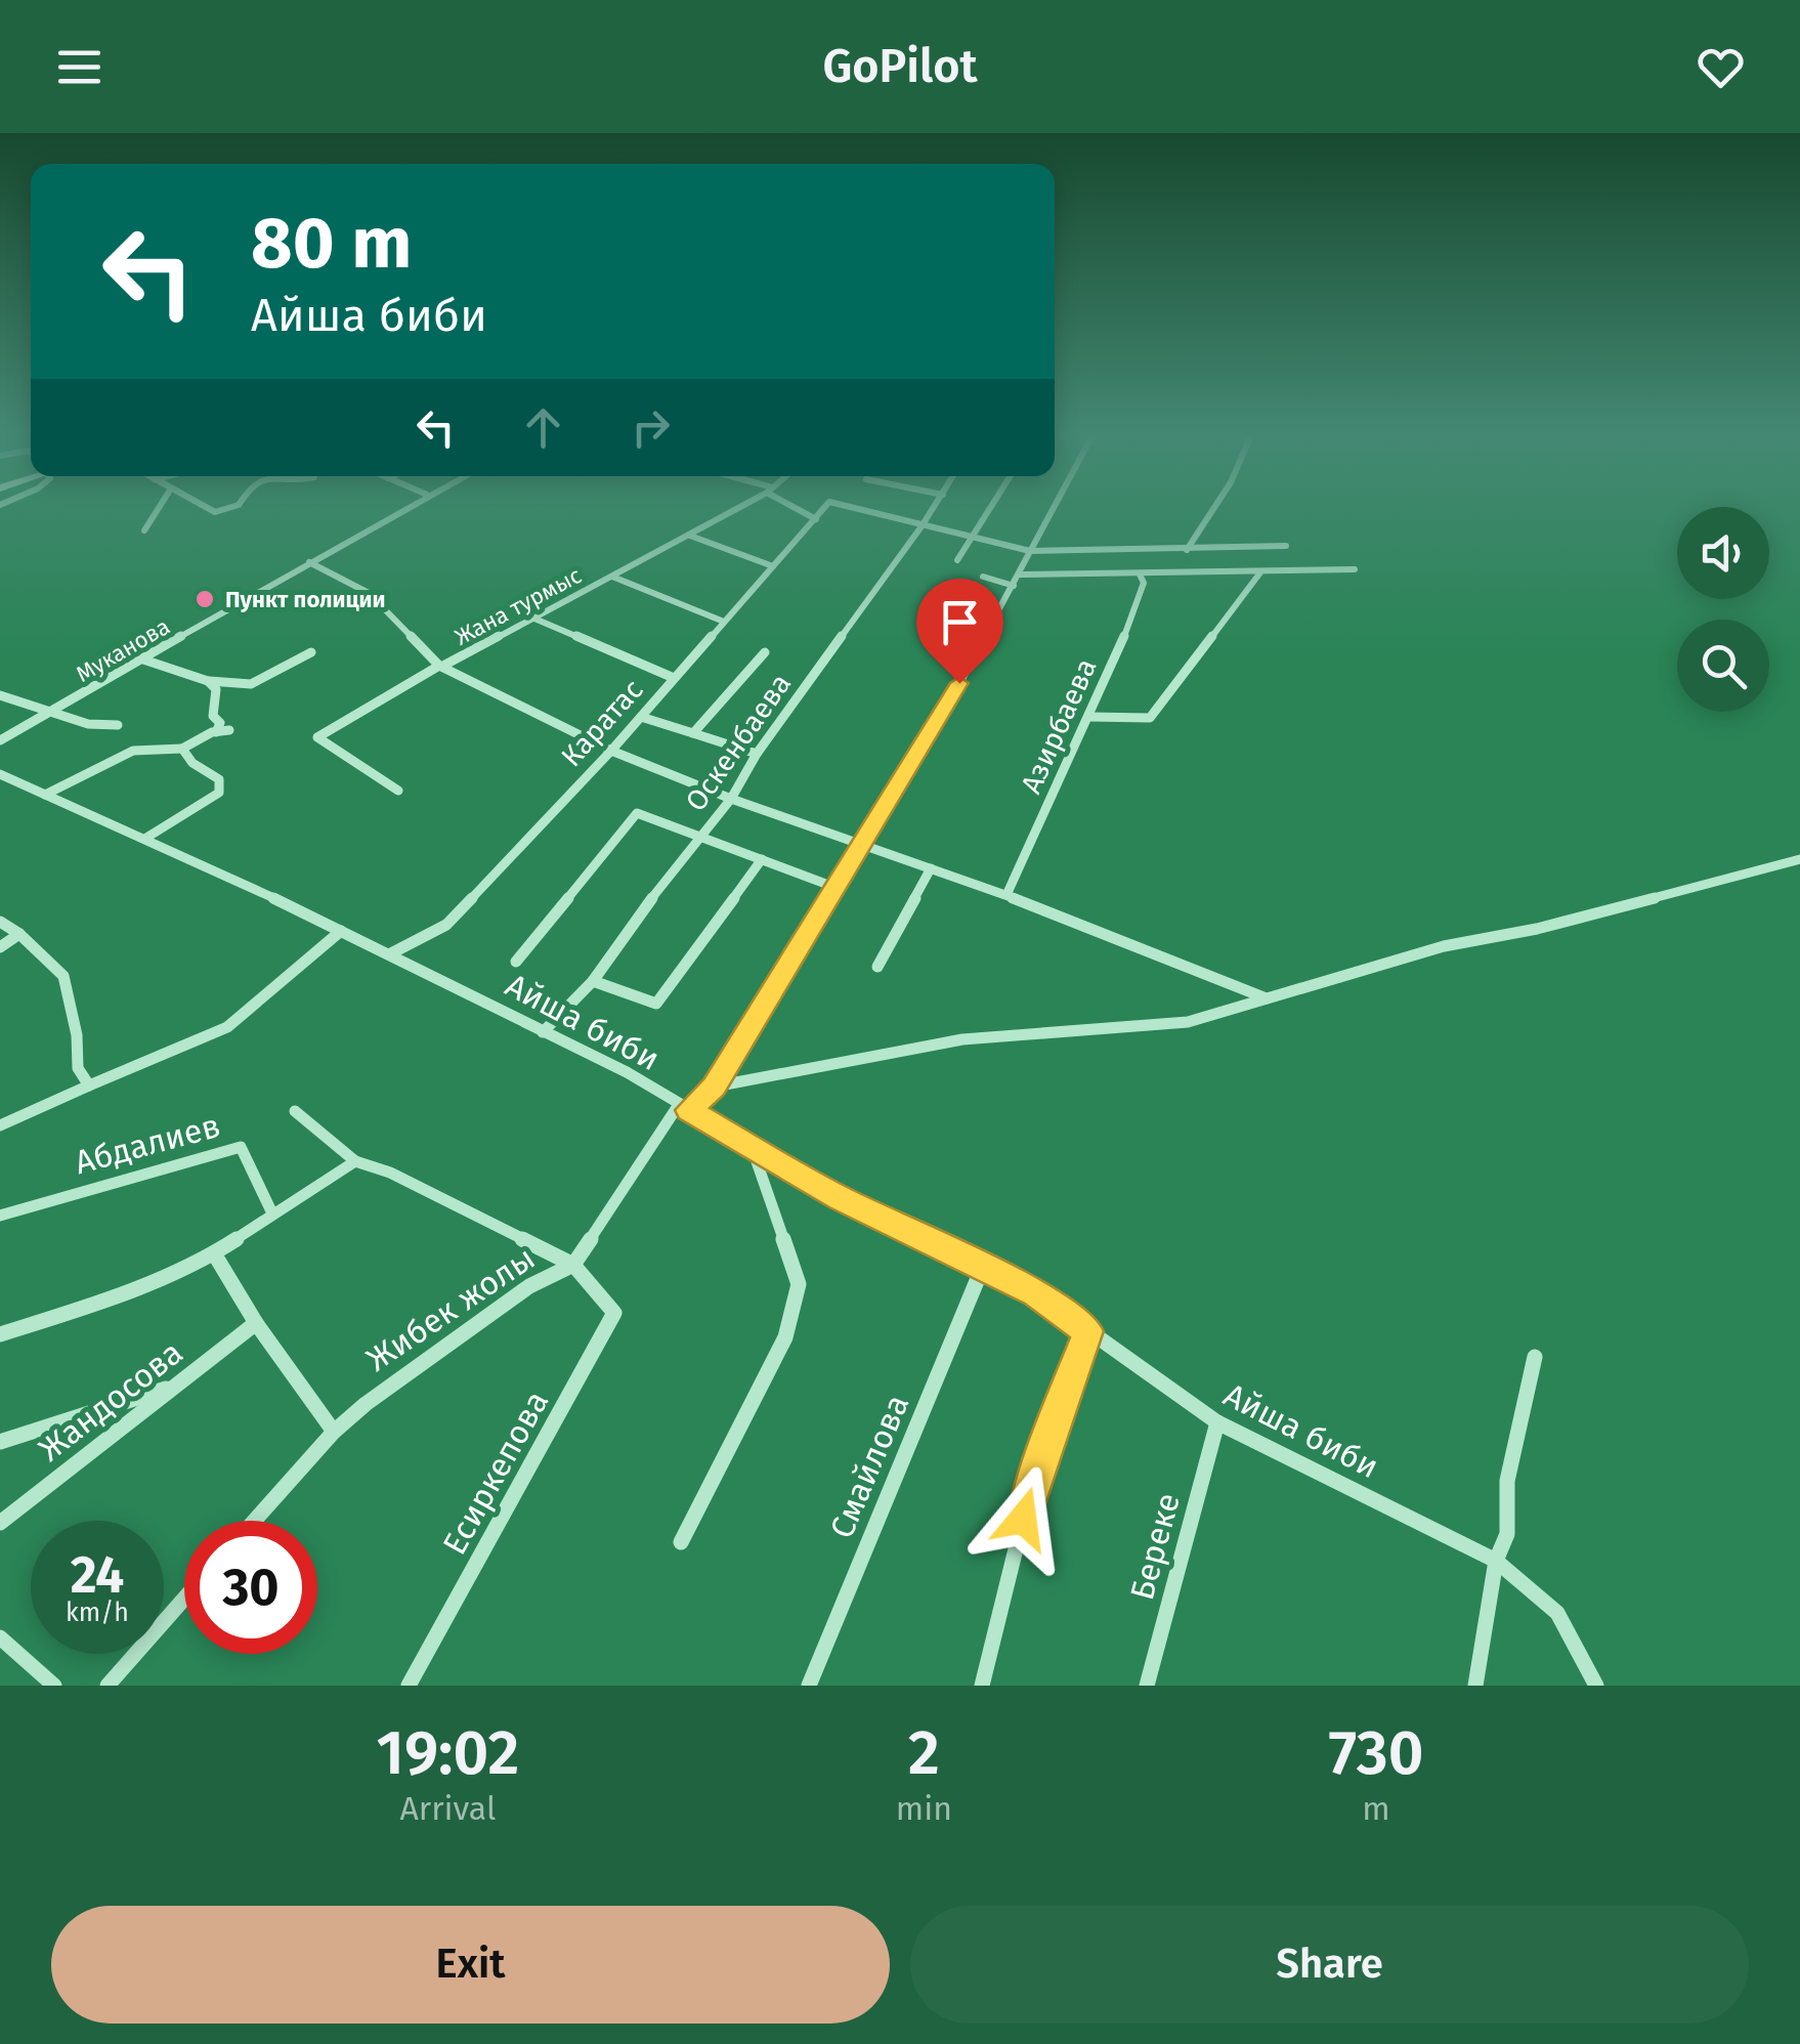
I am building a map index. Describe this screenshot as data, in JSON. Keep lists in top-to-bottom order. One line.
{"streets":{"street":["Жана турмыс","Муканова","Каратас","Азирбаева","Оскенбаева","Айша биби","Абдалиев","Жибек жолы","Жандосова","Смайлова","Есиркепова","Береке"]},"crossings":[["Каратас","Оскенбаева"],["Каратас","Айша биби"],["Оскенбаева","Айша биби"],["Айша биби","Жибек жолы"],["Айша биби","Смайлова"],["Айша биби","Береке"],["Жибек жолы","Есиркепова"]],"places":["Пункт полиции"],"page":{"header":"GoPilot","turn":["80 m","Айша биби"],"speed":"24 km/h","limit":"30","eta":["19:02","Arrival","2","min","730","m"],"buttons":["Exit","Share"]}}
